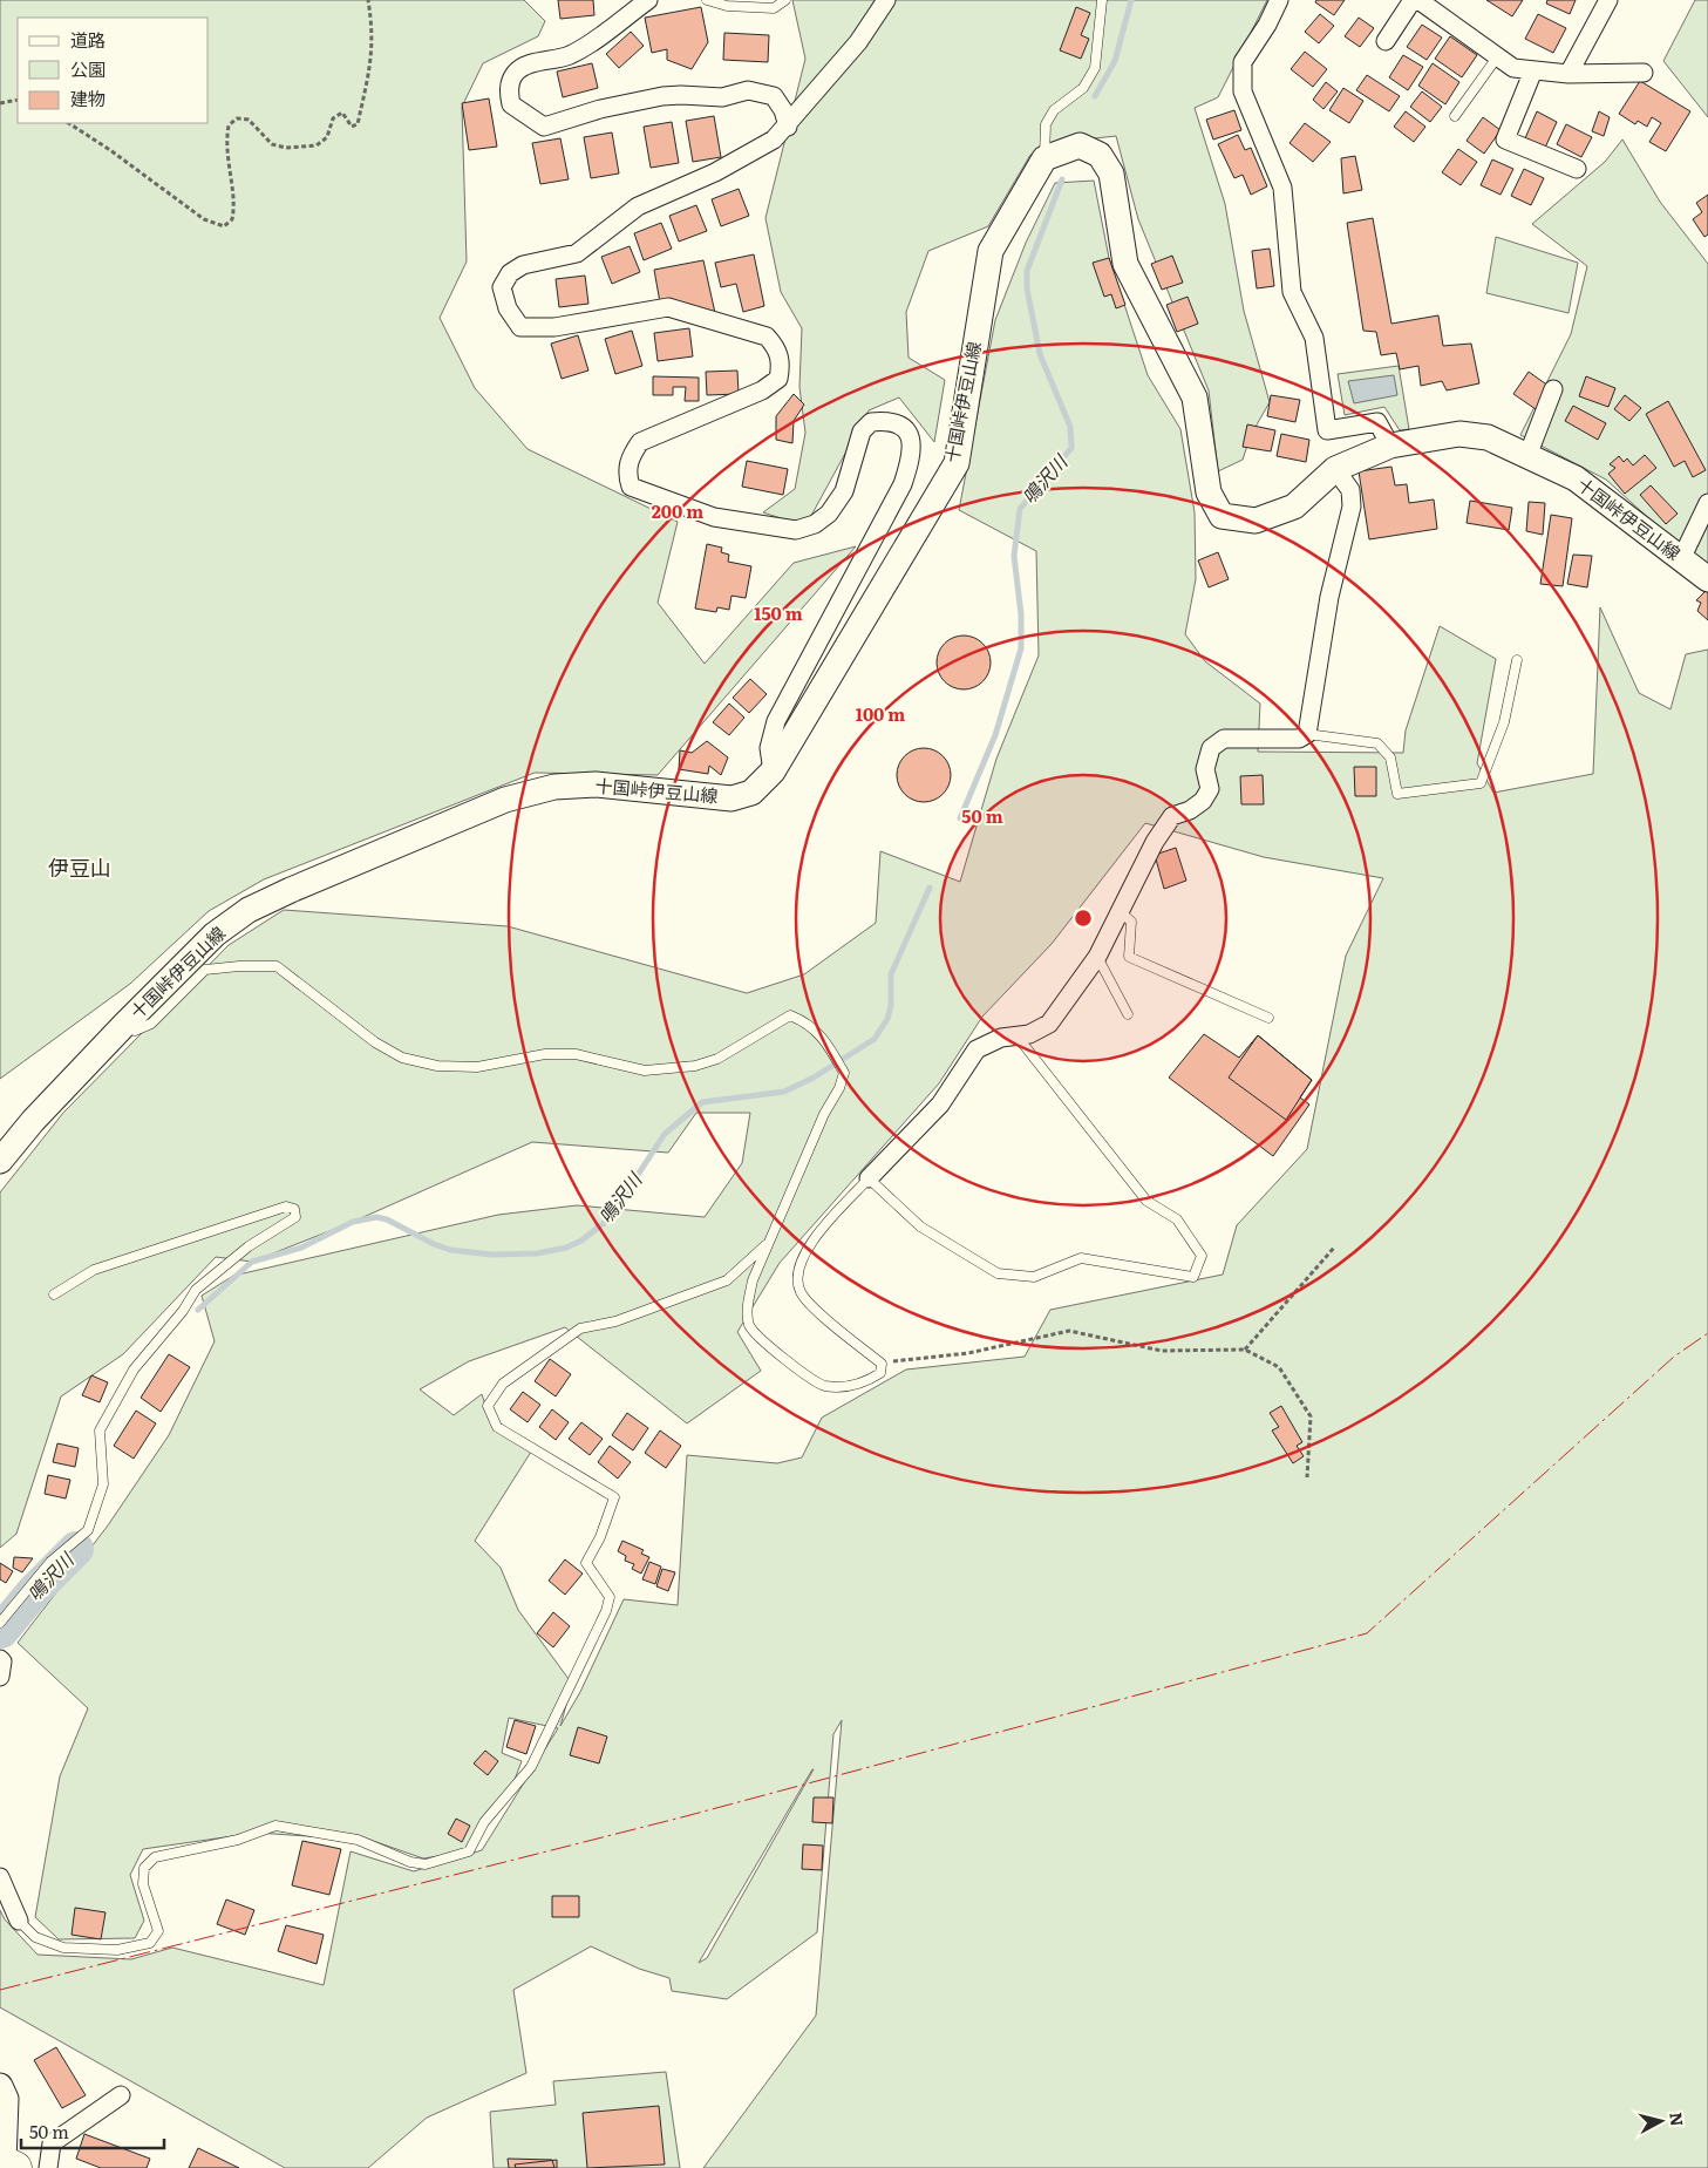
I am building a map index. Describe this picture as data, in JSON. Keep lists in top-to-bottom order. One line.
{"streets":{"main road":["十国峠伊豆山線"]},"districts":["伊豆山"],"water":["鳴沢川"],"legend":["道路","公園","建物"],"scale_bar":"50 m","north":"right","rings":["200 m","150 m","100 m","50 m"]}
